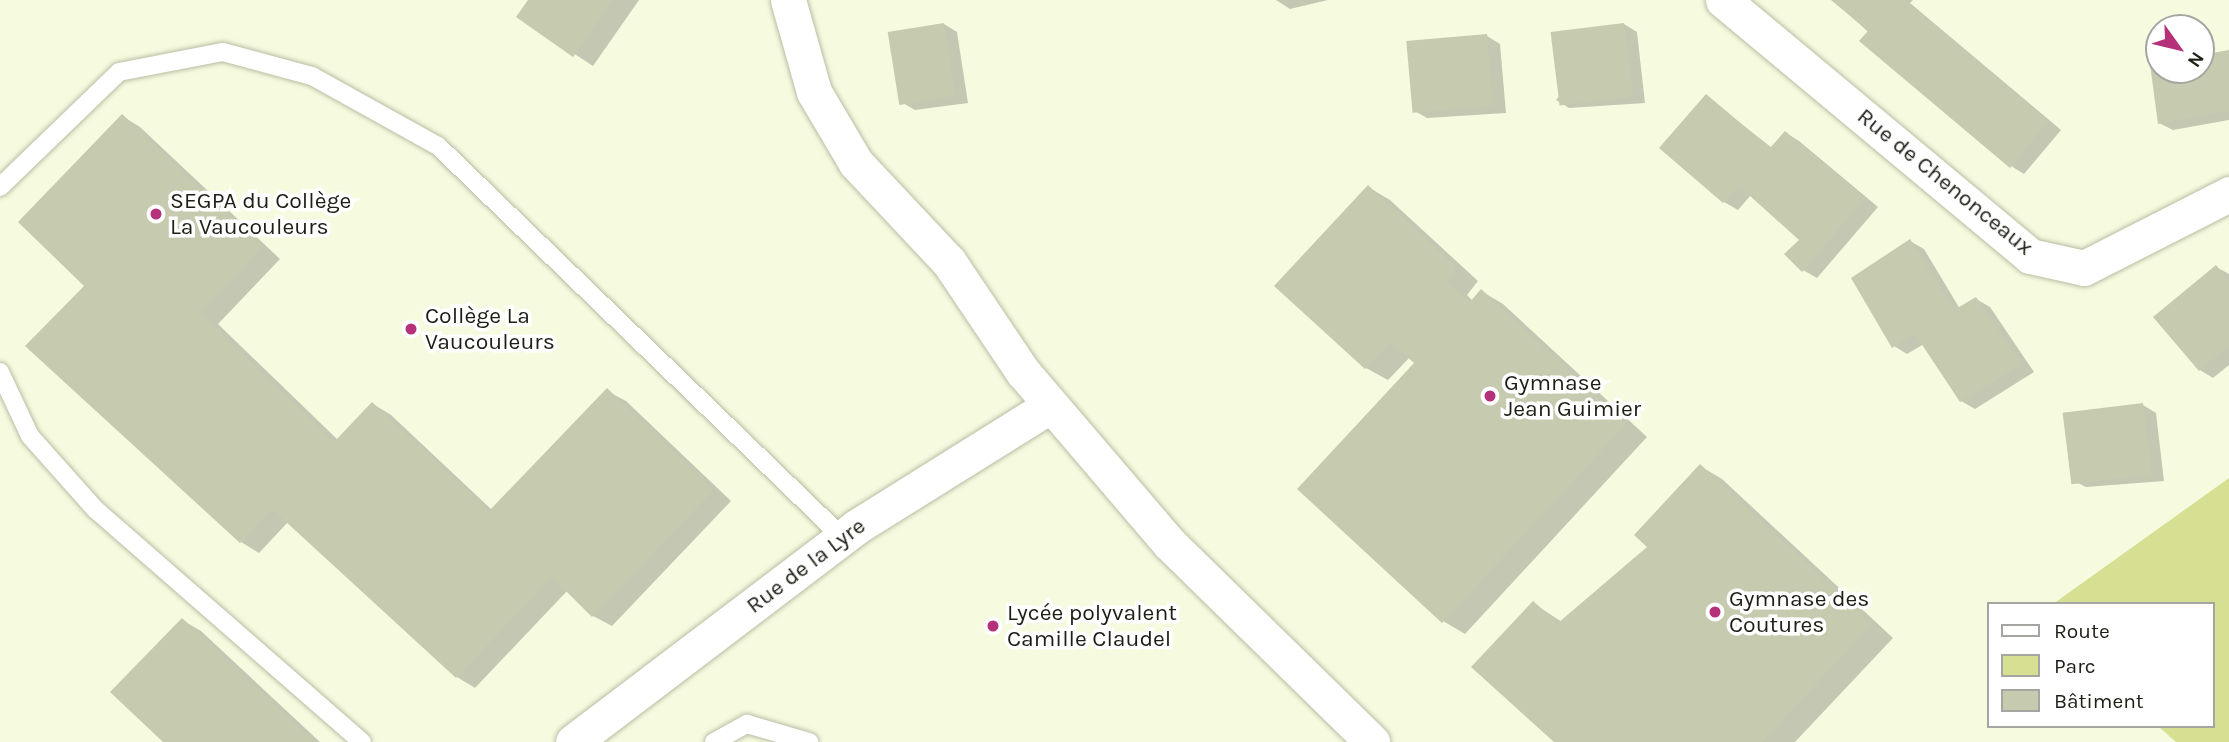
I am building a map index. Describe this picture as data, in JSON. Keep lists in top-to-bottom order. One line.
{"streets":{"street":["Rue de Chenonceaux","Rue de la Lyre"]},"places":["SEGPA du Collège La Vaucouleurs","Collège La Vaucouleurs","Gymnase Jean Guimier","Gymnase des Coutures","Lycée polyvalent Camille Claudel"],"legend":["Route","Parc","Bâtiment"],"north":"bottom right"}
